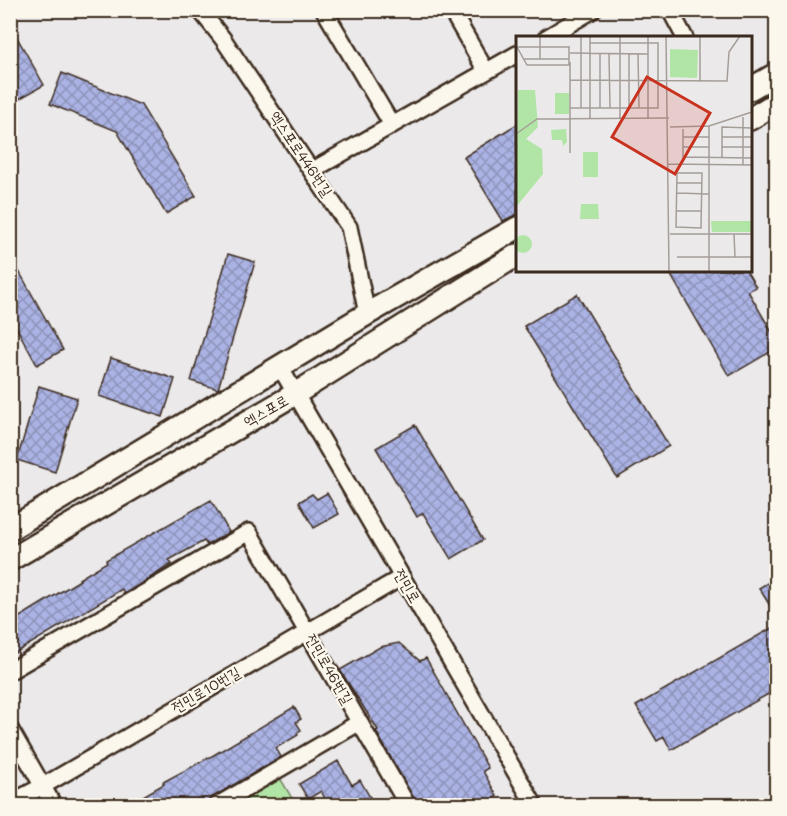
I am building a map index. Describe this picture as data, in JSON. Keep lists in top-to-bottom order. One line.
{"streets":{"main road":["엑스포로"],"street":["엑스포로446번길","전민로","전민로46번길","전민로10번길"]},"crossings":[["엑스포로446번길","엑스포로"],["엑스포로","전민로"],["전민로","전민로10번길"],["전민로46번길","전민로10번길"]]}
